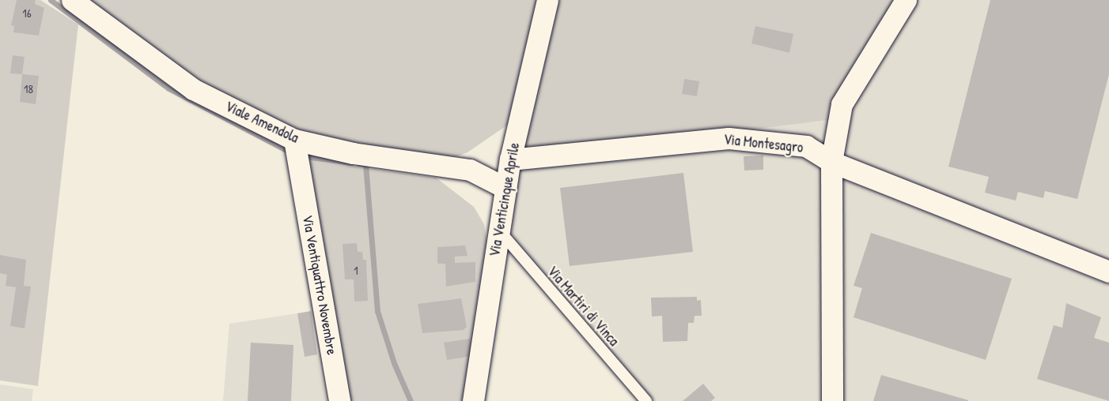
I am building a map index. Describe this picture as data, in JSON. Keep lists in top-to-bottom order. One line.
{"streets":{"street":["Viale Amendola","Via Montesagro","Via Venticinque Aprile","Via Ventiquattro Novembre"],"lane":["Via Martiri di Vinca"]},"crossings":[["Viale Amendola","Via Venticinque Aprile"],["Viale Amendola","Via Ventiquattro Novembre"],["Via Montesagro","Via Venticinque Aprile"],["Via Venticinque Aprile","Via Martiri di Vinca"]],"house_numbers":["16","18","1"]}
